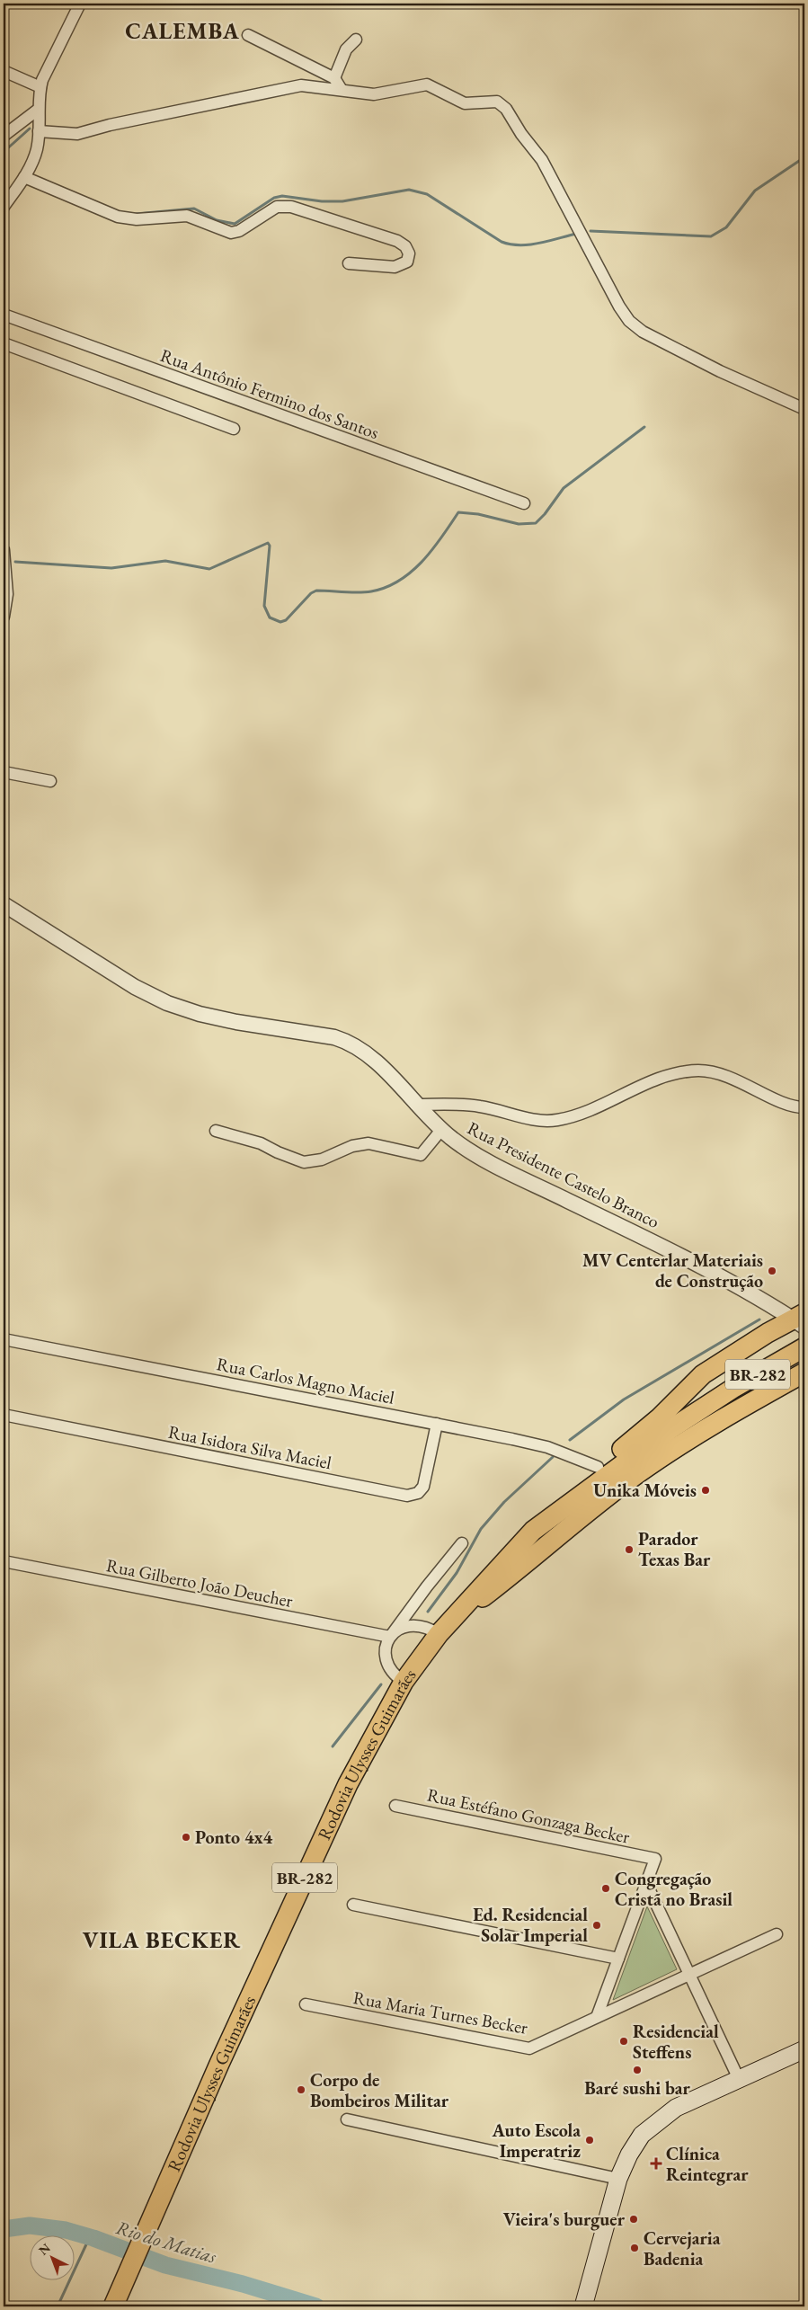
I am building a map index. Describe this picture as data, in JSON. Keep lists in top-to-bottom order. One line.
{"streets":{"highway":["BR-282","Rodovia Ulysses Guimarães"],"street":["Rua Antônio Fermino dos Santos","Rua Presidente Castelo Branco","Rua Carlos Magno Maciel","Rua Isidora Silva Maciel","Rua Gilberto João Deucher","Rua Estéfano Gonzaga Becker","Rua Maria Turnes Becker"]},"crossings":[["Rua Carlos Magno Maciel","Rua Isidora Silva Maciel"]],"districts":["CALEMBA","VILA BECKER"],"water":["Rio do Matias"],"places":{"other":["MV Centerlar Materiais de Construção","Unika Móveis","Parador Texas Bar","Ponto 4x4","Congregação Cristã no Brasil","Ed. Residencial Solar Imperial","Residencial Steffens","Baré sushi bar","Corpo de Bombeiros Militar","Auto Escola Imperatriz","Vieira's burguer","Cervejaria Badenia"],"health":["Clínica Reintegrar"]},"north":"top left"}
